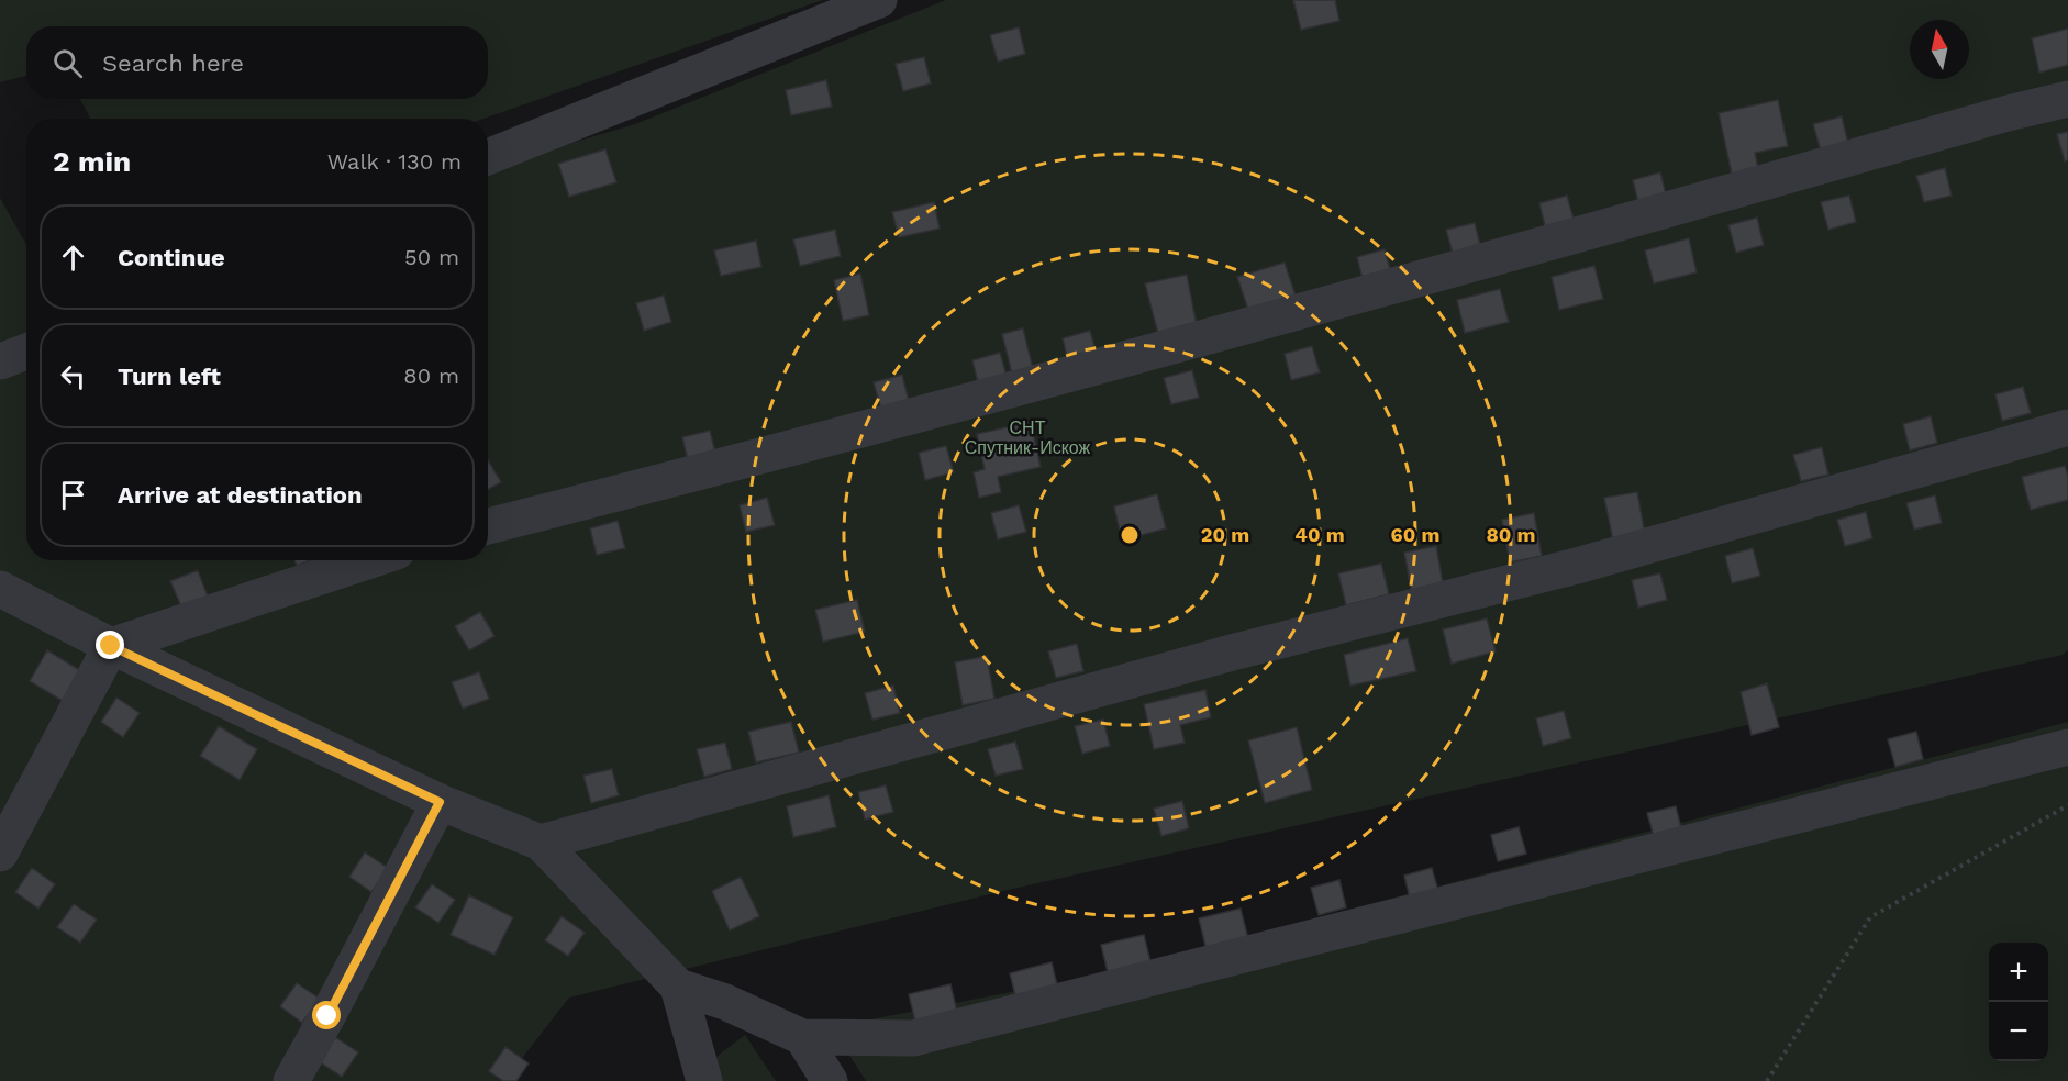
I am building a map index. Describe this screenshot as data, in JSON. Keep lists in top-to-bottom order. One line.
{"parks":["СНТ Спутник-Искож"],"north":"top","page":{"search":"Search here","heading":["2 min","Walk · 130 m"],"list":[["Continue","50 m"],["Turn left","80 m"],"Arrive at destination"],"map_buttons":["+","−"]},"rings":["20 m","40 m","60 m","80 m"]}
